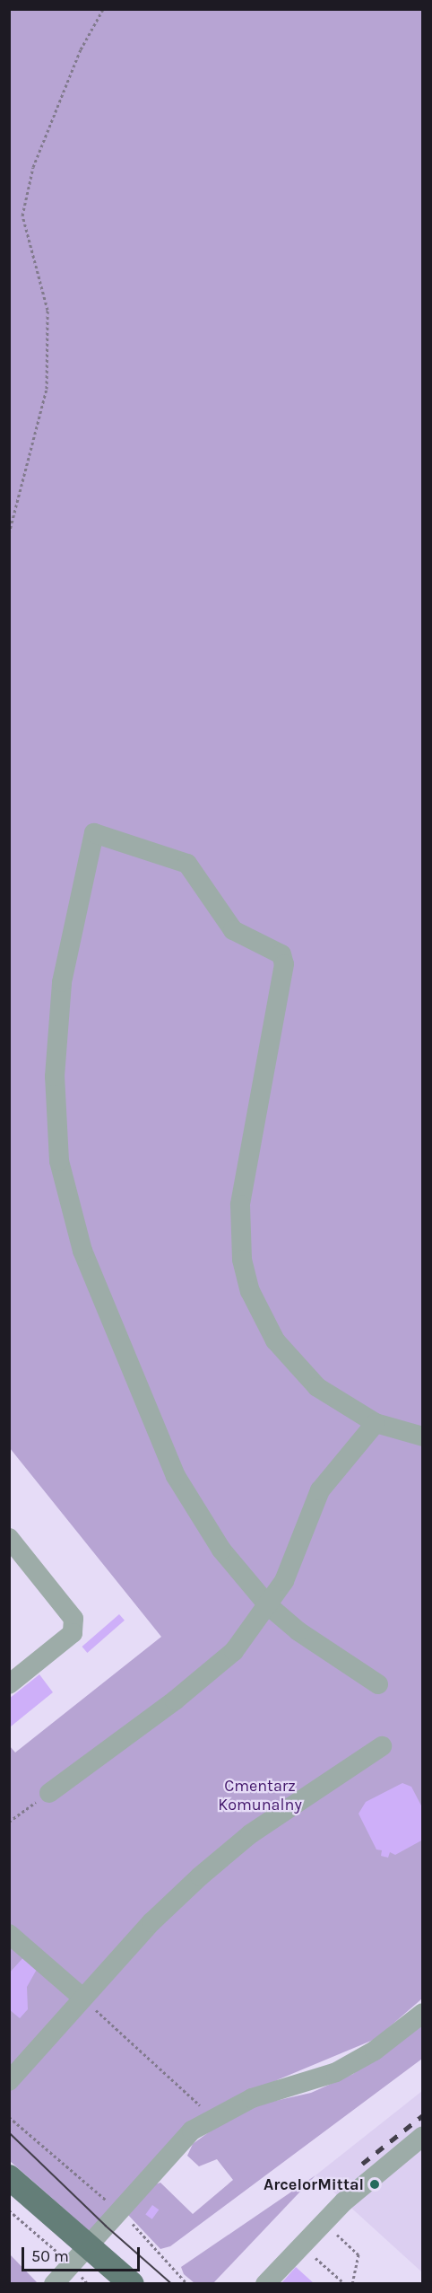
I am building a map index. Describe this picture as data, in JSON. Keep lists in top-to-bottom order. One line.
{"parks":["Cmentarz Komunalny"],"places":["ArcelorMittal"],"scale_bar":"50 m"}
